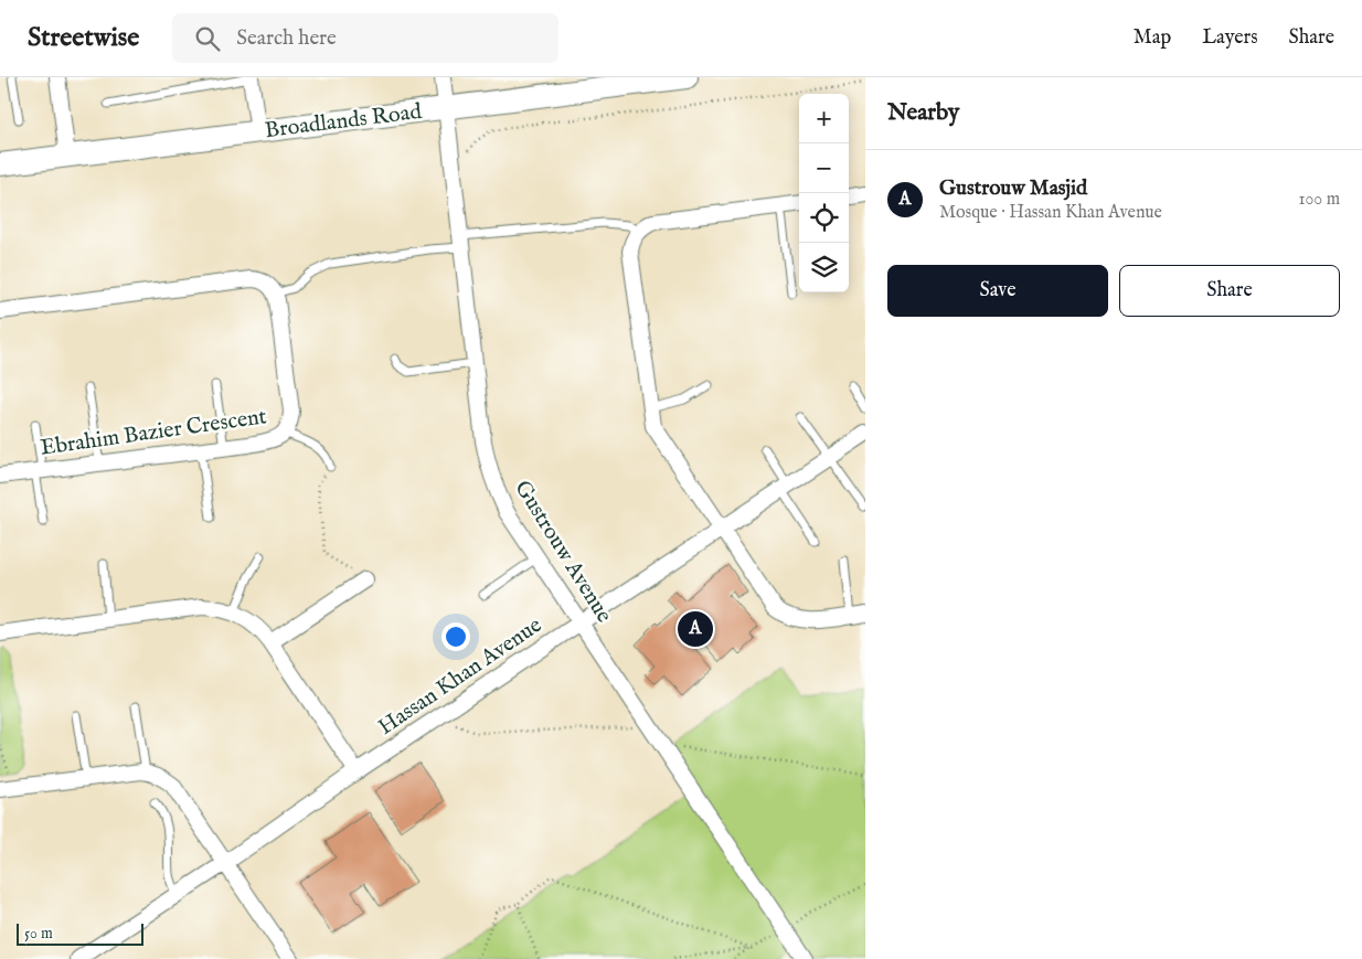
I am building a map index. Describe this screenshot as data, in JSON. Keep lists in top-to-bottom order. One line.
{"streets":{"main road":["Broadlands Road"],"street":["Ebrahim Bazier Crescent","Gustrouw Avenue","Hassan Khan Avenue"]},"crossings":[["Broadlands Road","Gustrouw Avenue"],["Gustrouw Avenue","Hassan Khan Avenue"]],"scale_bar":"50 m","page":{"header":"Streetwise","search":"Search here","nav":["Map","Layers","Share"],"heading":"Nearby","map_buttons":["+","−"],"list":[{"mark":"A","name":"Gustrouw Masjid","note":"Mosque · Hassan Khan Avenue","value":"100 m"}],"buttons":["Save","Share"],"pins":"A","scale":"50 m"}}
